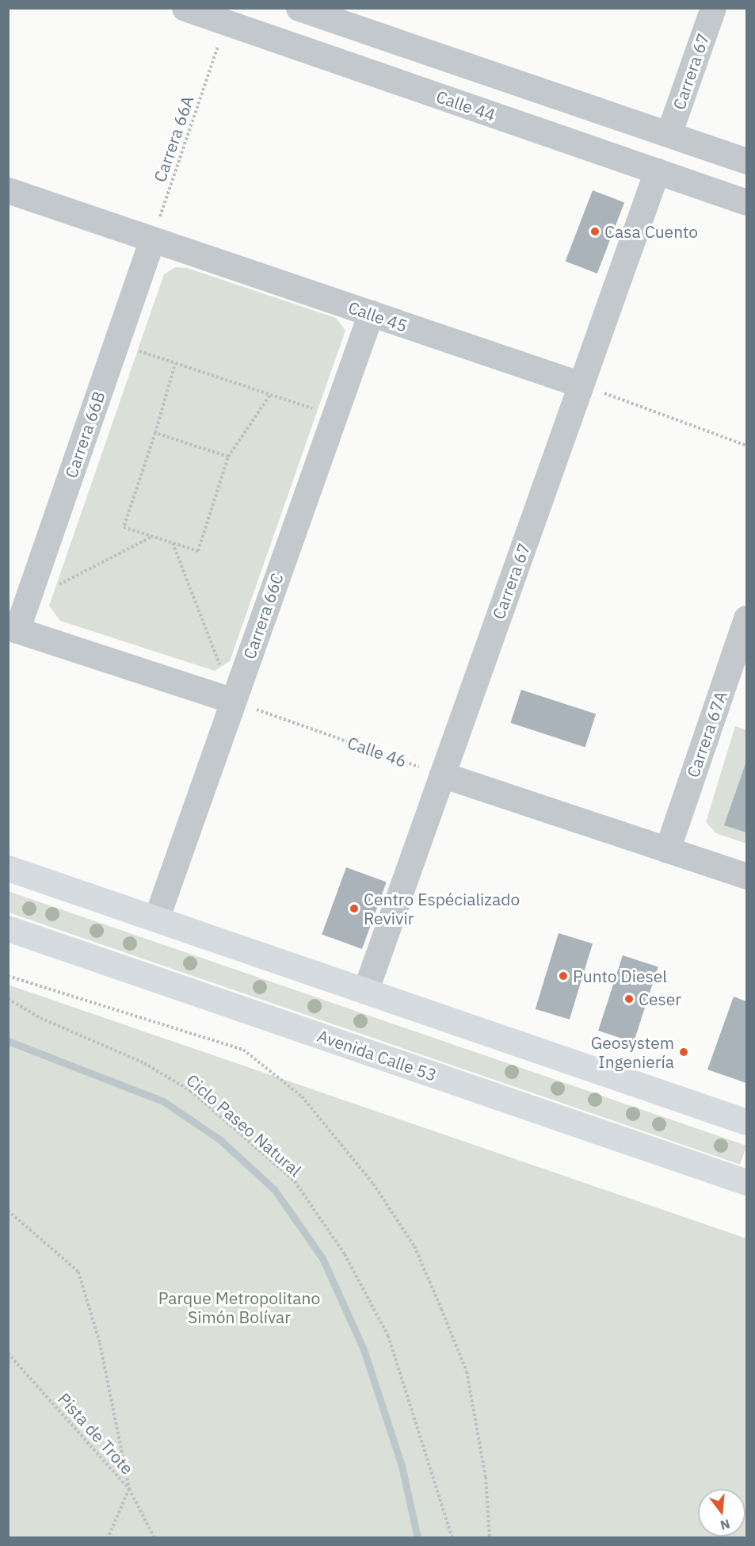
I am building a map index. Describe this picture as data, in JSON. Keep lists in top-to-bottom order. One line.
{"streets":{"main road":["Avenida Calle 53"],"street":["Carrera 67","Calle 44","Calle 45","Carrera 66B","Carrera 66C","Carrera 67A"],"path":["Carrera 66A","Calle 46","Ciclo Paseo Natural","Pista de Trote"]},"crossings":[["Carrera 67","Calle 44"],["Carrera 67","Calle 45"],["Carrera 67","Calle 46"],["Carrera 66A","Calle 45"],["Carrera 66A","Carrera 66B"],["Calle 45","Carrera 66B"],["Calle 45","Carrera 66C"],["Carrera 66C","Calle 46"]],"parks":["Parque Metropolitano Simón Bolívar"],"places":["Casa Cuento","Centro Espécializado Revivir","Punto Diesel","Ceser","Geosystem Ingeniería"],"north":"bottom"}
